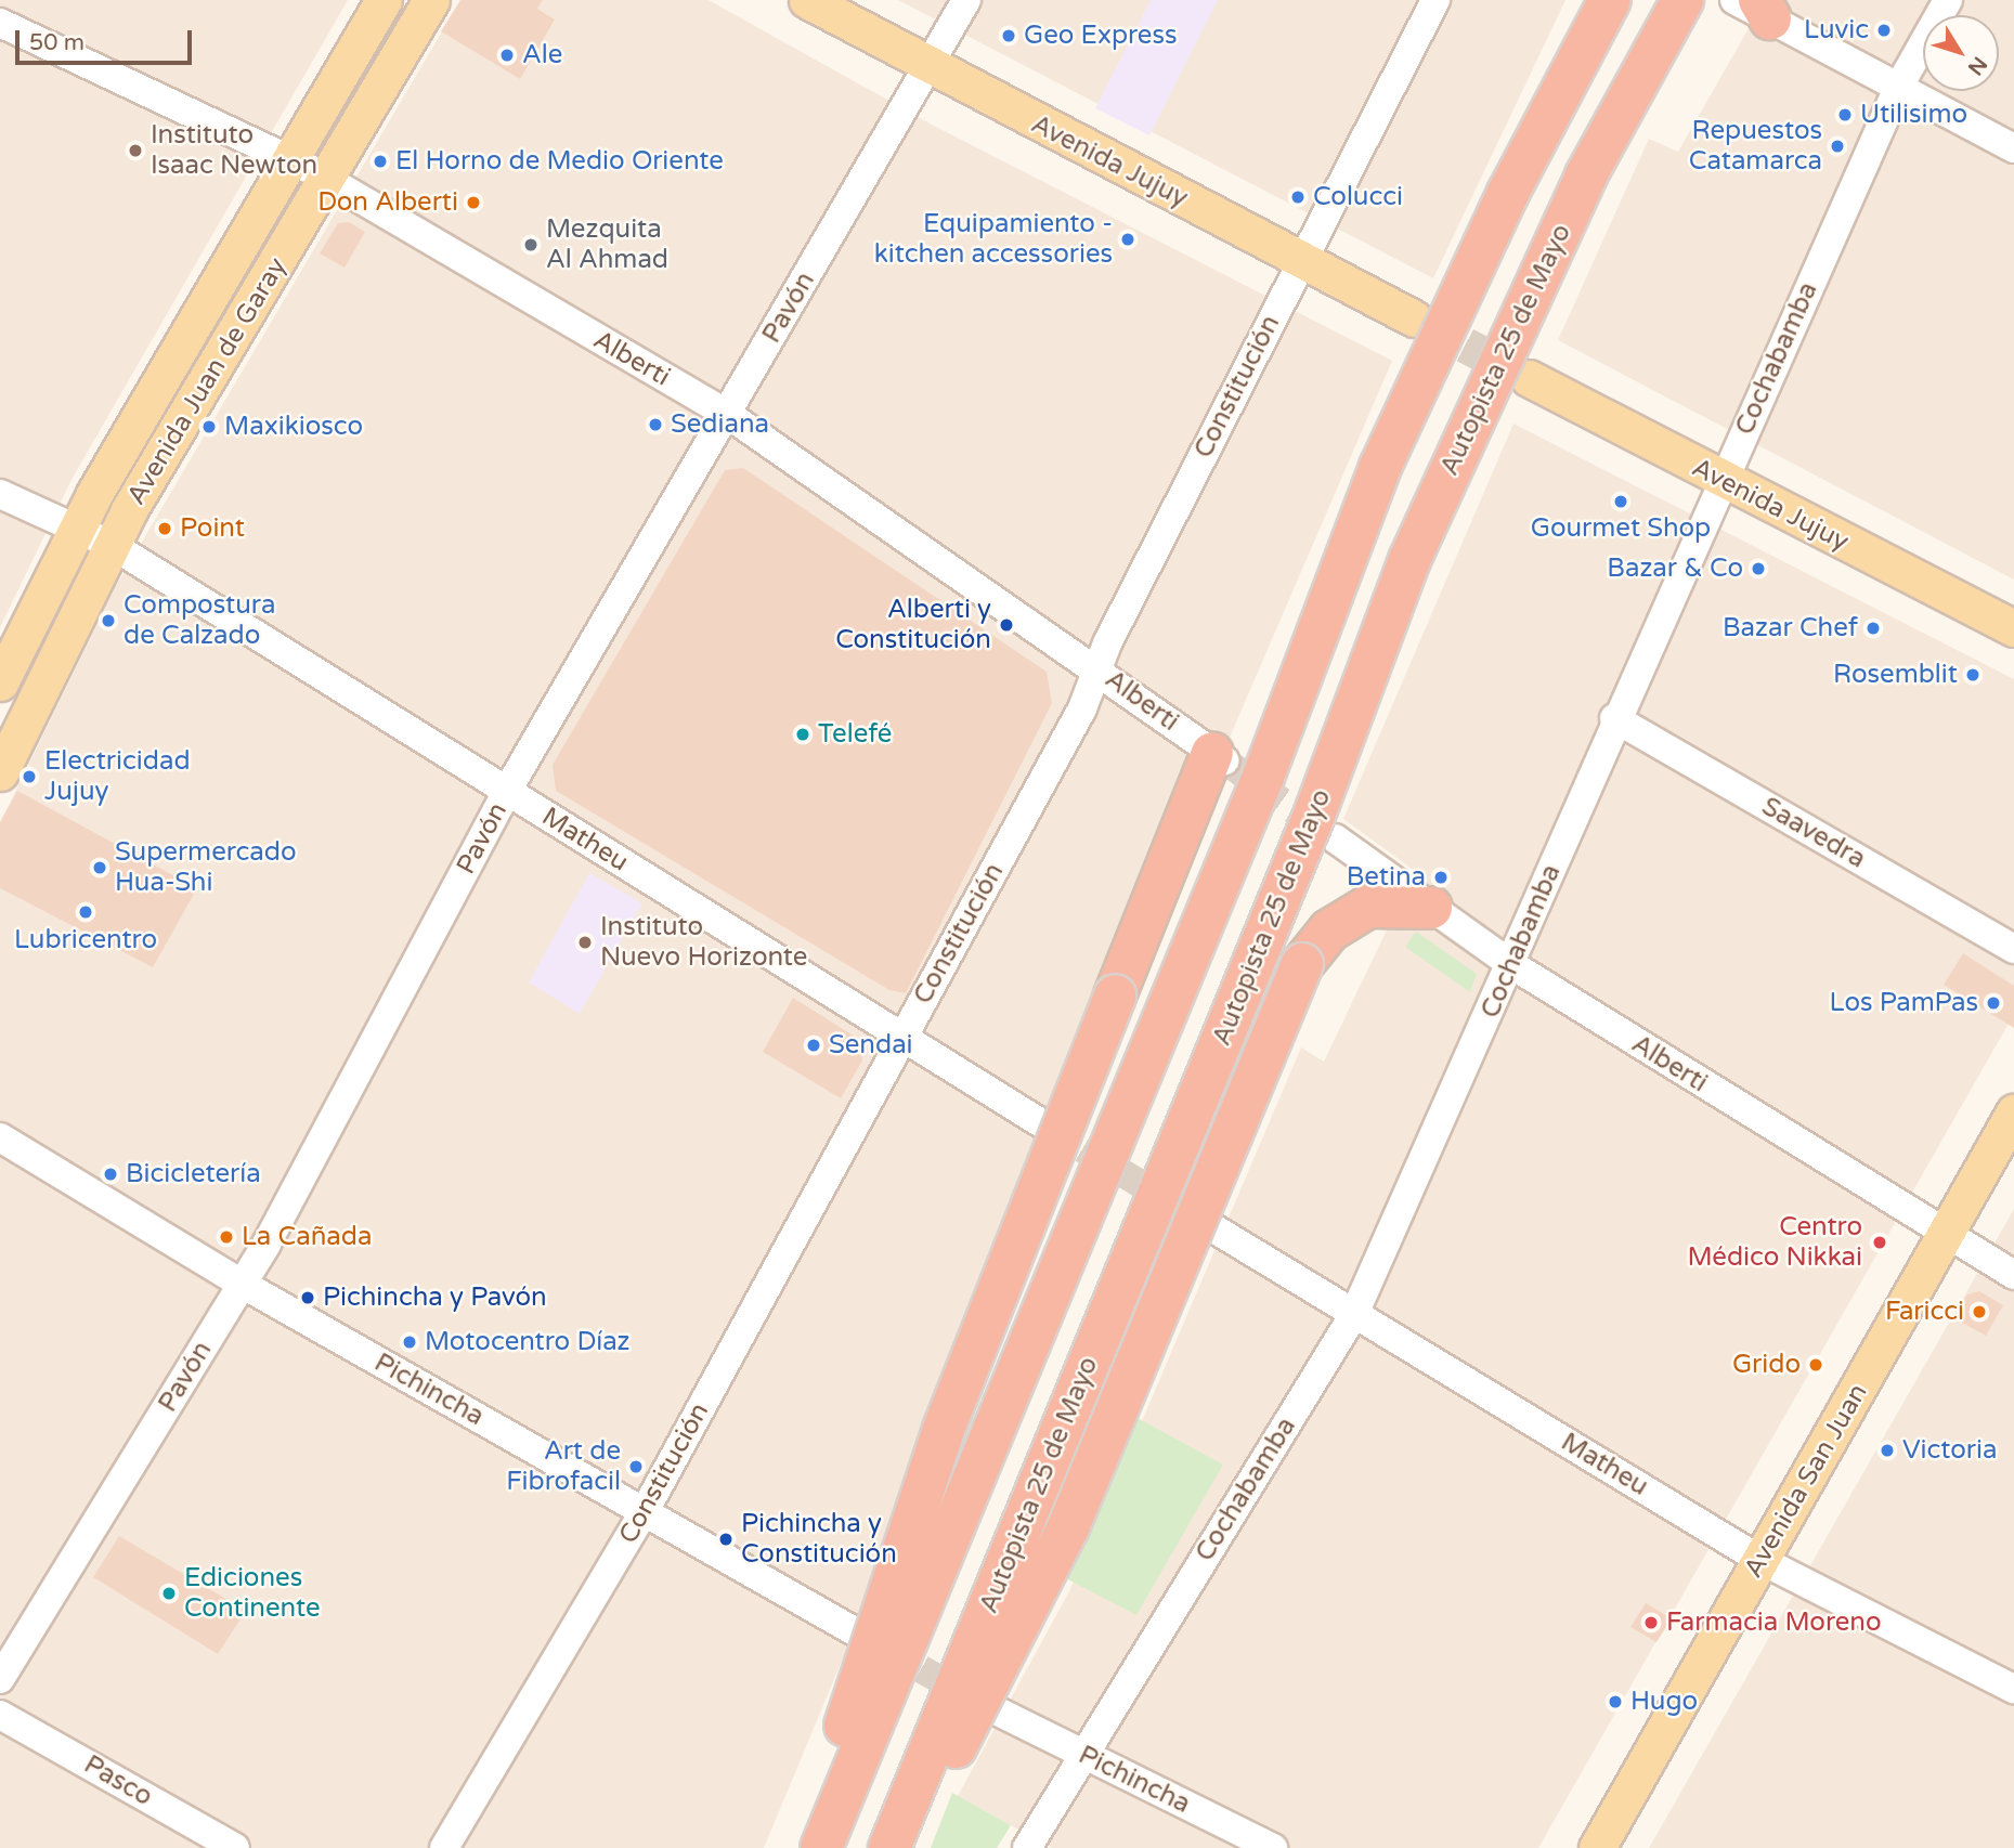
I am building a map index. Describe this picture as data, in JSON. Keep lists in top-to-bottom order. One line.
{"streets":{"highway":["Autopista 25 de Mayo"],"main road":["Avenida Jujuy","Avenida Juan de Garay","Avenida San Juan"],"street":["Pavón","Alberti","Cochabamba","Constitución","Saavedra","Matheu","Pichincha","Pasco"]},"crossings":[["Avenida Jujuy","Pavón"],["Avenida Jujuy","Cochabamba"],["Avenida Jujuy","Constitución"],["Pavón","Alberti"],["Pavón","Matheu"],["Pavón","Pichincha"],["Alberti","Cochabamba"],["Alberti","Avenida Juan de Garay"],["Alberti","Constitución"],["Alberti","Avenida San Juan"],["Cochabamba","Saavedra"],["Cochabamba","Matheu"],["Cochabamba","Pichincha"],["Avenida Juan de Garay","Matheu"],["Constitución","Matheu"],["Constitución","Pichincha"],["Matheu","Avenida San Juan"]],"places":["Luvic","Geo Express","Ale","Utilisimo","Repuestos Catamarca","Instituto Isaac Newton","El Horno de Medio Oriente","Colucci","Don Alberti","Equipamiento - kitchen accessories","Mezquita Al Ahmad","Sediana","Maxikiosco","Gourmet Shop","Point","Bazar & Co","Compostura de Calzado","Alberti y Constitución","Bazar Chef","Rosemblit","Telefé","Electricidad Jujuy","Supermercado Hua-Shi","Betina","Lubricentro","Instituto Nuevo Horizonte","Los PamPas","Sendai","Bicicletería","La Cañada","Centro Médico Nikkai","Pichincha y Pavón","Faricci","Motocentro Díaz","Grido","Victoria","Art de Fibrofacil","Pichincha y Constitución","Ediciones Continente","Farmacia Moreno","Hugo"],"scale_bar":"50 m","north":"bottom right"}
